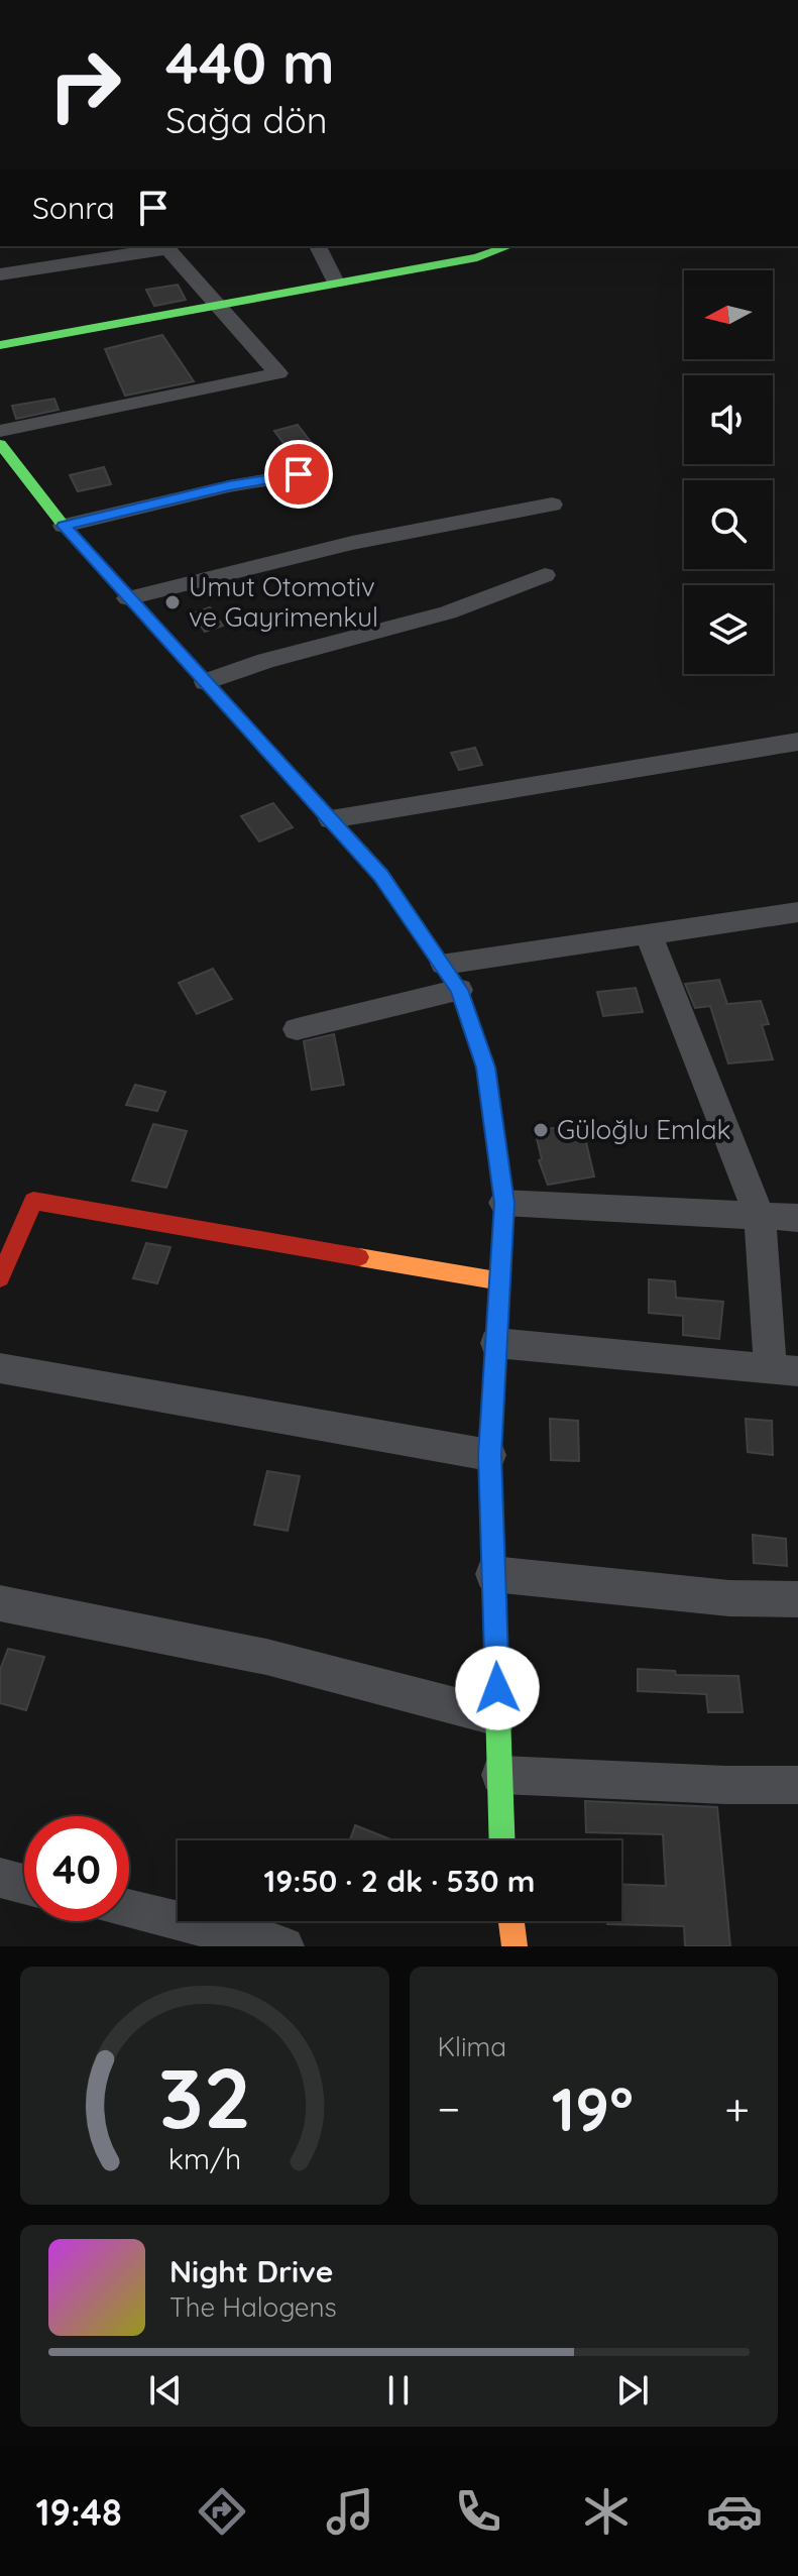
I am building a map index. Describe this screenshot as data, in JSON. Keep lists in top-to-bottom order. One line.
{"places":["Umut Otomotiv ve Gayrimenkul","Güloğlu Emlak"],"north":"left","page":{"turn":["440 m","Sağa dön"],"then":"Sonra","limit":"40","trip":"19:50 · 2 dk · 530 m","tile":"Klima","heat":["−","19°","+"],"song":["Night Drive","The Halogens"],"tabs":"19:48","gauge":["32","km/h"]}}
